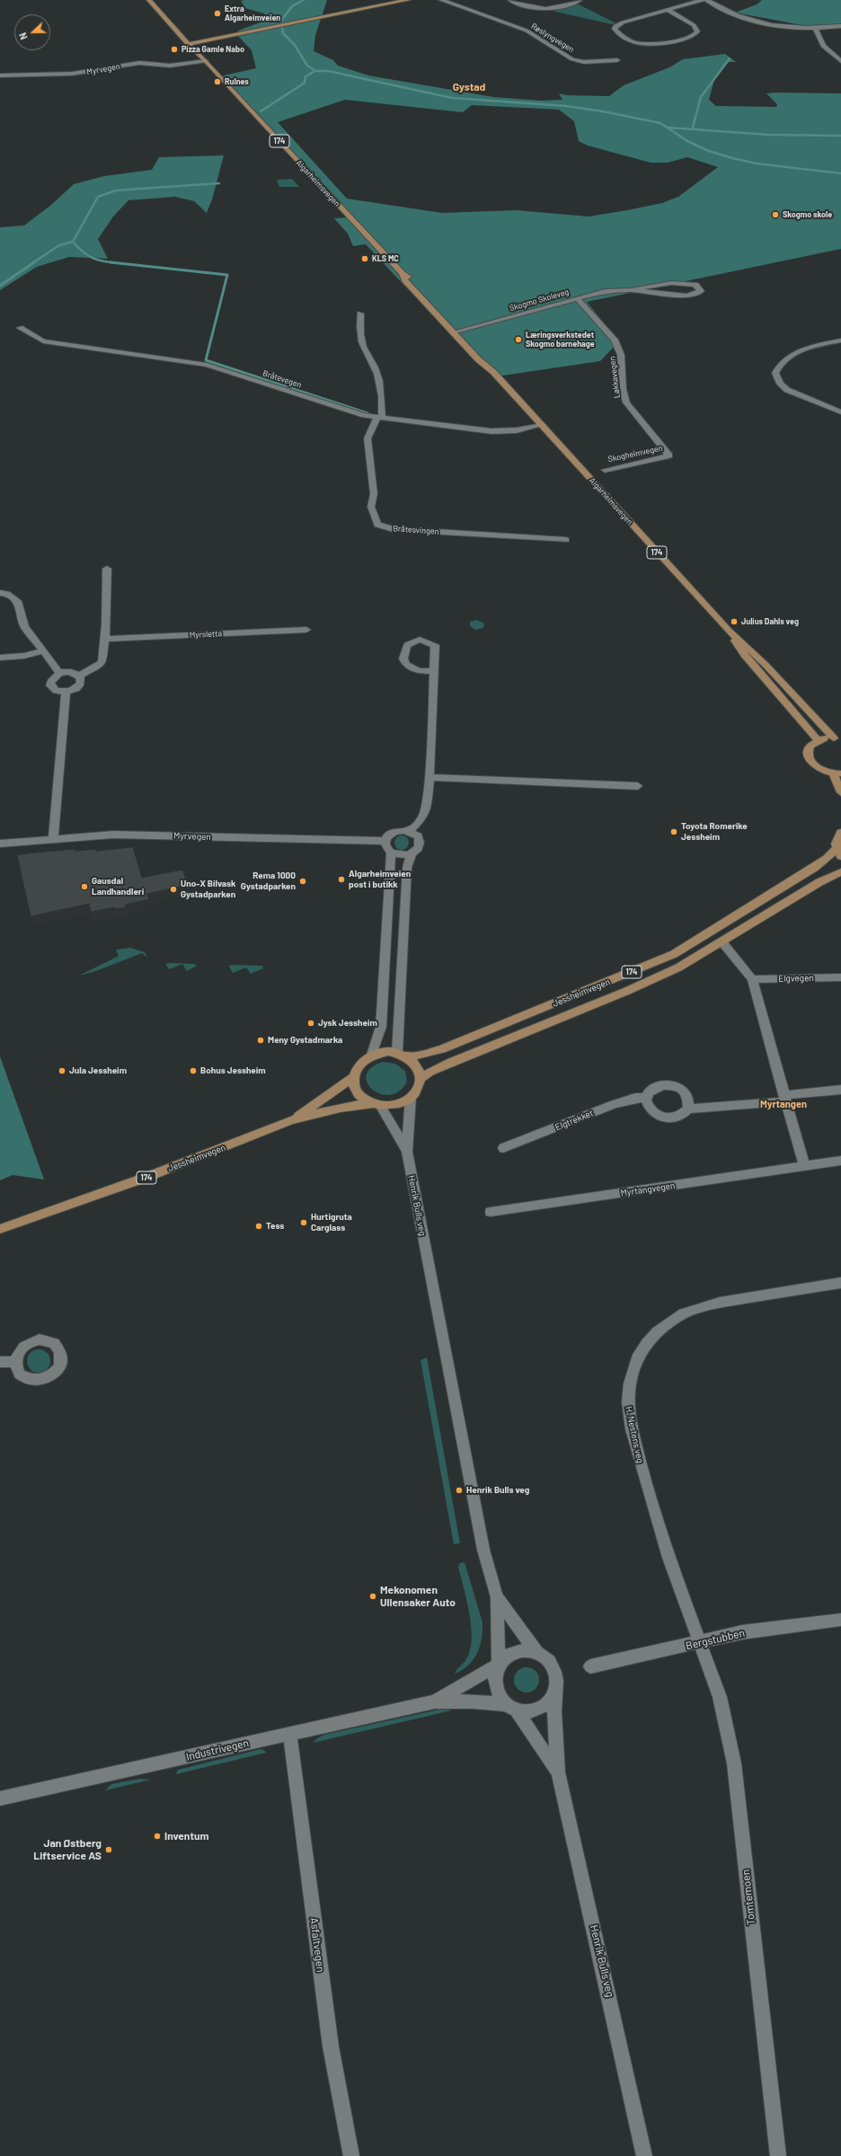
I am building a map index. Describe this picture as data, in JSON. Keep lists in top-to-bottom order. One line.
{"streets":{"main road":["174","Algarheimsvegen","Jessheimvegen"],"street":["Røslyngvegen","Myrvegen","Skogmo Skoleveg","Løkkavegen","Bråtevegen","Skogheimvegen","Bråtesvingen","Myrsletta","Elgvegen","Elgtrekket","Myrtangvegen","Henrik Bulls veg","H. Nestens veg","Bergstubben","Industrivegen","Tomtemoen","Asfaltvegen"]},"crossings":[["Myrvegen","Algarheimsvegen"],["174","Algarheimsvegen"],["174","Jessheimvegen"],["174","Henrik Bulls veg"],["Algarheimsvegen","Skogmo Skoleveg"],["Algarheimsvegen","Bråtevegen"],["Skogmo Skoleveg","Løkkavegen"],["Løkkavegen","Skogheimvegen"],["Bråtevegen","Bråtesvingen"],["Jessheimvegen","Henrik Bulls veg"],["Henrik Bulls veg","Industrivegen"],["H. Nestens veg","Bergstubben"],["H. Nestens veg","Tomtemoen"],["Bergstubben","Tomtemoen"],["Industrivegen","Asfaltvegen"]],"districts":["Gystad","Myrtangen"],"places":["Extra Algarheimveien","Pizza Gamle Nabo","Rulnes","Skogmo skole","KLS MC","Læringsverkstedet Skogmo barnehage","Julius Dahls veg","Toyota Romerike Jessheim","Algarheimveien post i butikk","Rema 1000 Gystadparken","Gausdal Landhandleri","Uno-X Bilvask Gystadparken","Jysk Jessheim","Meny Gystadmarka","Jula Jessheim","Bohus Jessheim","Hurtigruta Carglass","Tess","Henrik Bulls veg","Mekonomen Ullensaker Auto","Inventum","Jan Østberg Liftservice AS"],"north":"left"}
